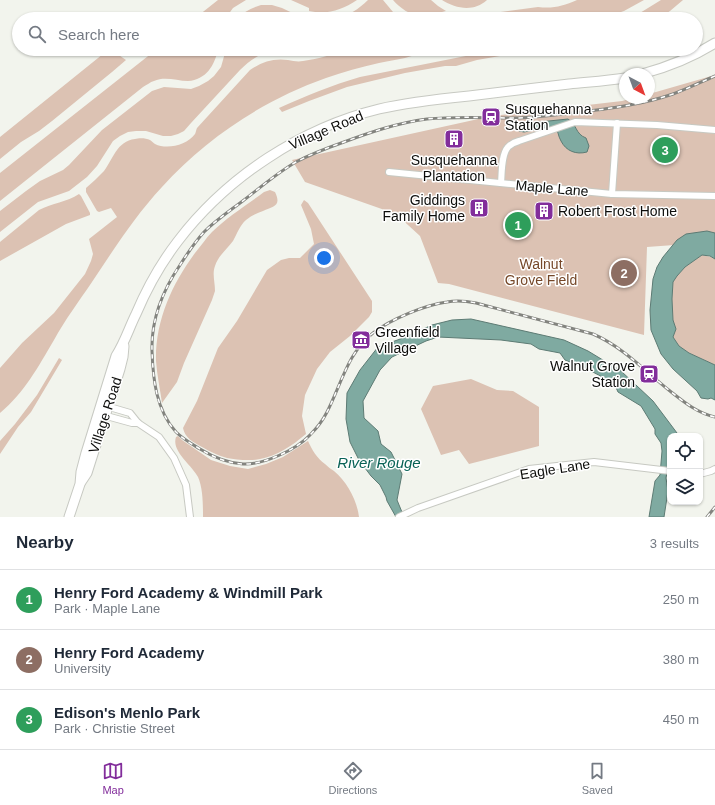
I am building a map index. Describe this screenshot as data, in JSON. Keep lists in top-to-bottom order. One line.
{"streets":{"street":["Village Road","Maple Lane","Eagle Lane"]},"water":["River Rouge"],"parks":["Walnut Grove Field"],"places":{"station":["Susquehanna Station","Walnut Grove Station"],"building":["Susquehanna Plantation","Giddings Family Home","Robert Frost Home"],"museum":["Greenfield Village"]},"north":"bottom right","page":{"search":"Search here","pins":["3","1","2"],"heading":["Nearby","3 results"],"list":[{"mark":"1","name":"Henry Ford Academy & Windmill Park","note":"Park · Maple Lane","value":"250 m"},{"mark":"2","name":"Henry Ford Academy","note":"University","value":"380 m"},{"mark":"3","name":"Edison's Menlo Park","note":"Park · Christie Street","value":"450 m"}],"nav":["Map","Directions","Saved"]}}
